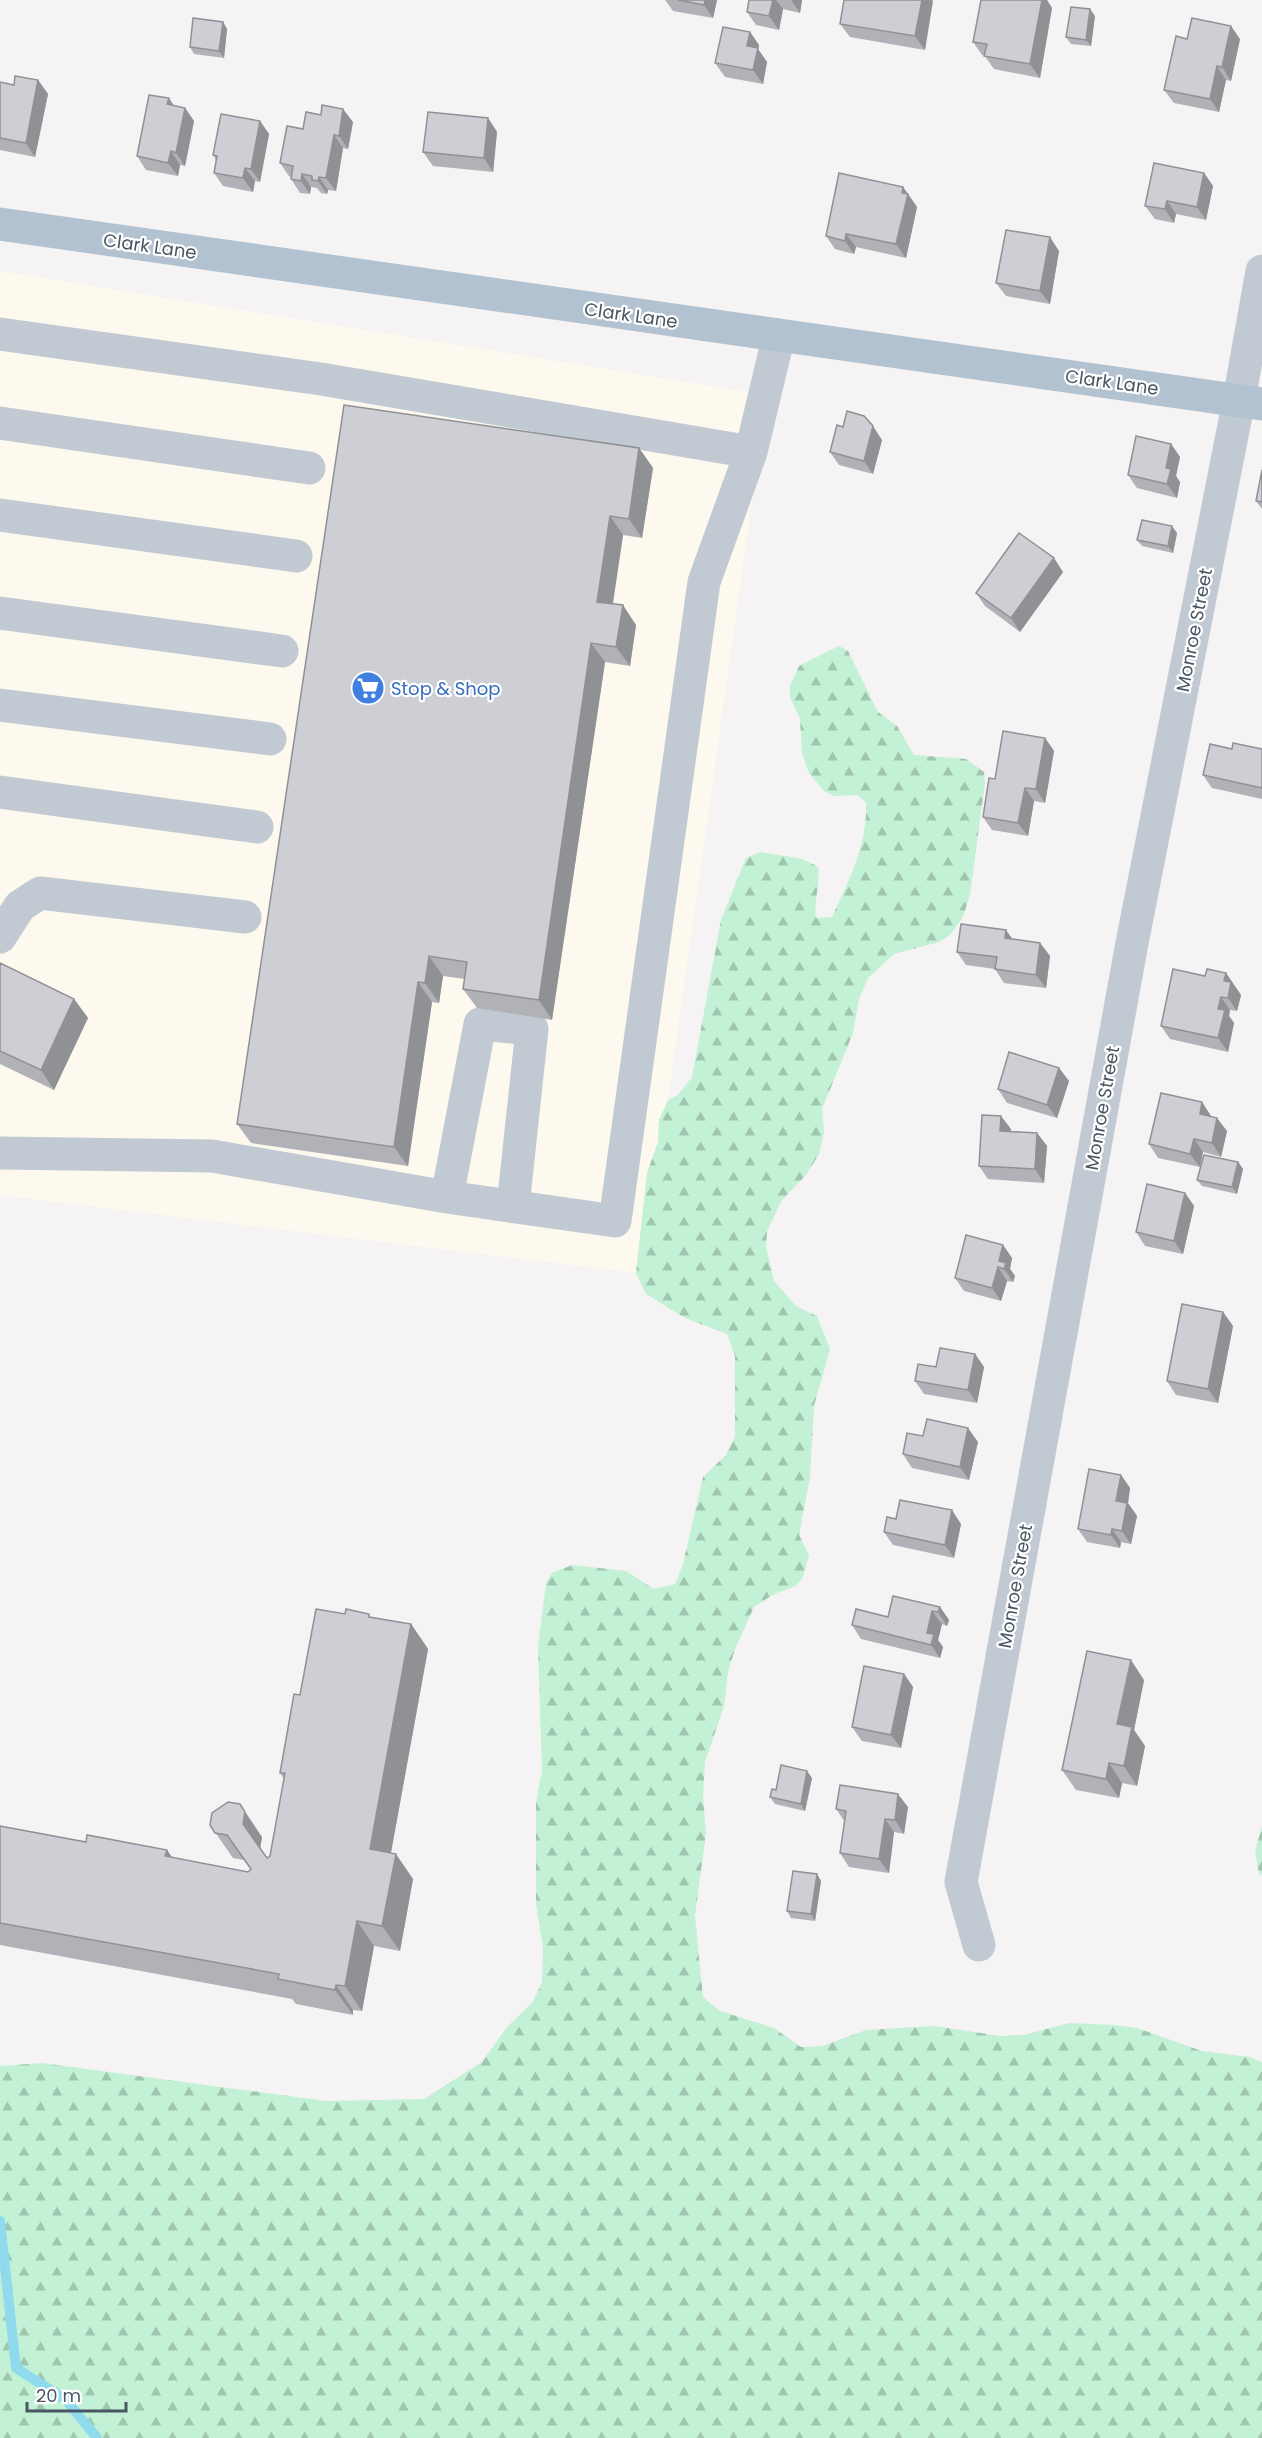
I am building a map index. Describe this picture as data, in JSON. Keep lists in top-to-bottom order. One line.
{"streets":{"main road":["Clark Lane"],"street":["Monroe Street"]},"crossings":[["Clark Lane","Monroe Street"]],"places":{"supermarket":["Stop & Shop"]},"scale_bar":"20 m"}
